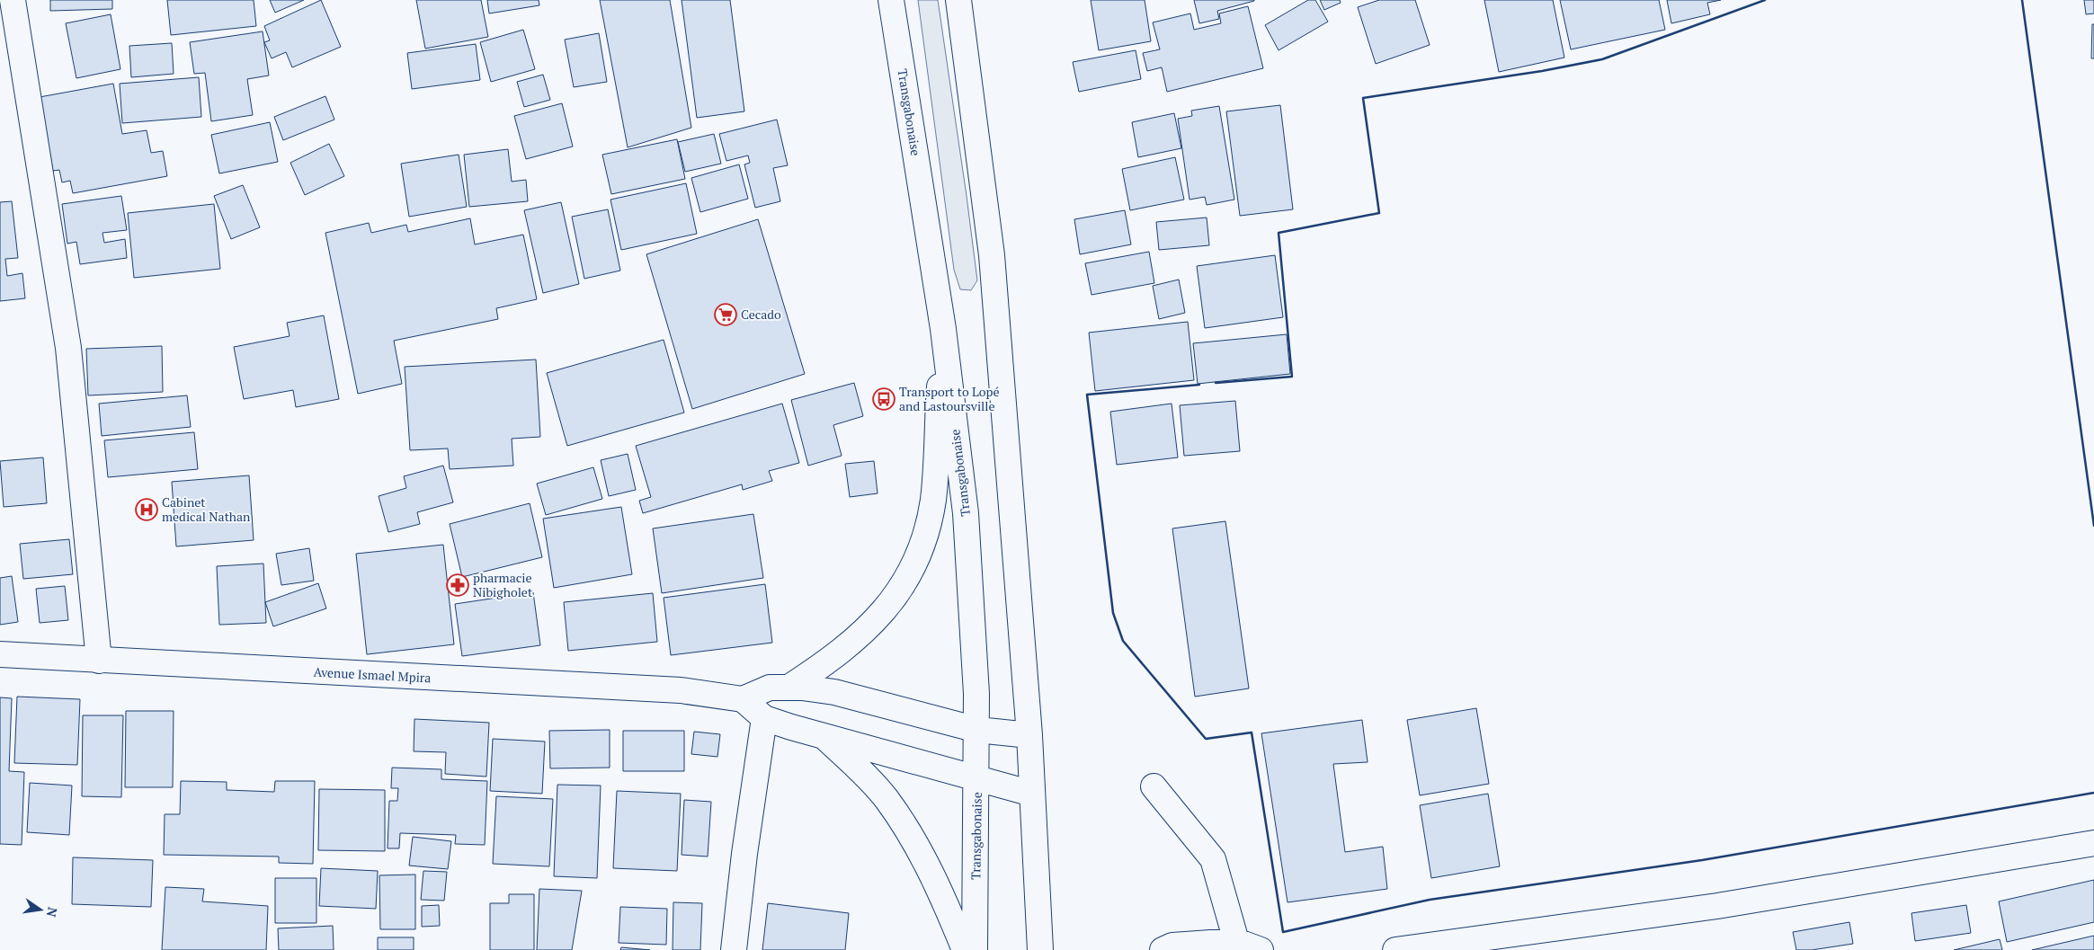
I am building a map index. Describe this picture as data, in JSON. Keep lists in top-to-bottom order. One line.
{"streets":{"main road":["Transgabonaise","Avenue Ismael Mpira"]},"places":{"supermarket":["Cecado"],"bus stop":["Transport to Lopé and Lastoursville"],"hospital":["Cabinet medical Nathan"],"pharmacy":["pharmacie Nibigholet"]},"north":"right"}
